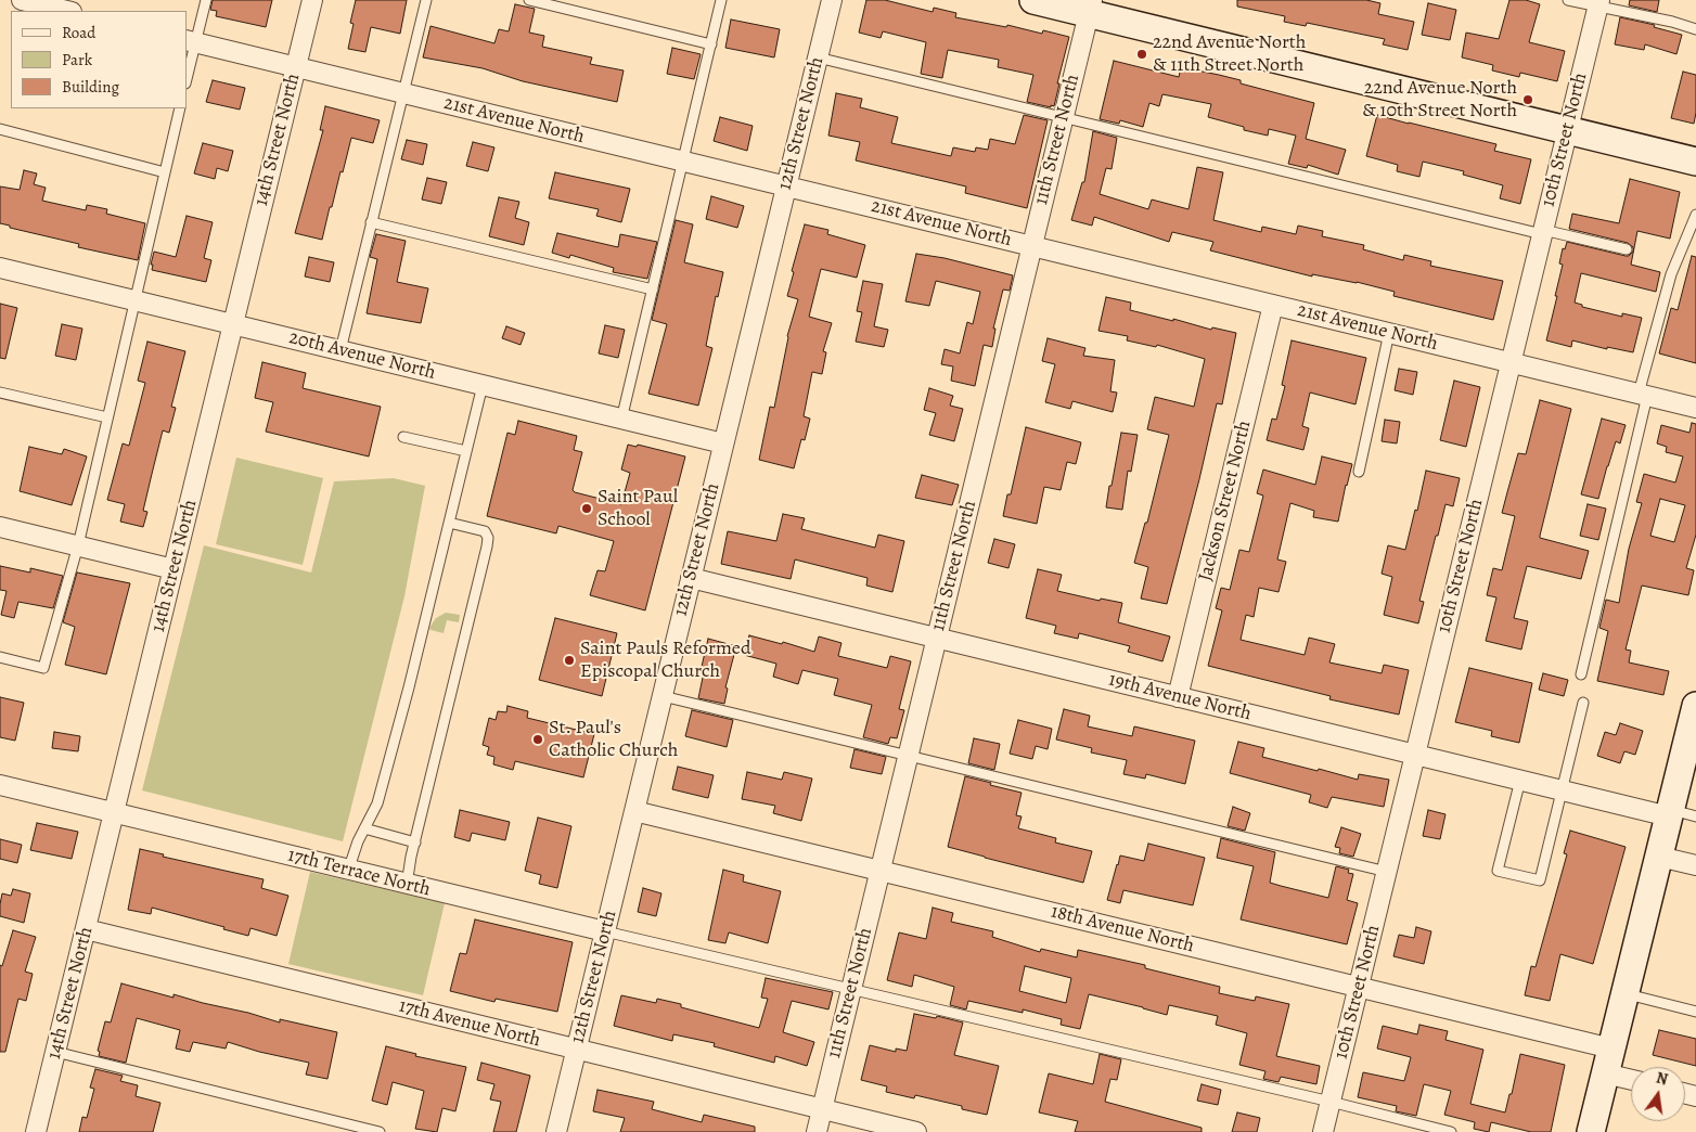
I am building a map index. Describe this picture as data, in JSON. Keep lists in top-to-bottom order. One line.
{"streets":{"street":["21st Avenue North","12th Street North","14th Street North","11th Street North","10th Street North","20th Avenue North","Jackson Street North","19th Avenue North","17th Terrace North","18th Avenue North","17th Avenue North"]},"crossings":[["21st Avenue North","12th Street North"],["21st Avenue North","14th Street North"],["21st Avenue North","11th Street North"],["21st Avenue North","10th Street North"],["21st Avenue North","Jackson Street North"],["12th Street North","20th Avenue North"],["12th Street North","19th Avenue North"],["12th Street North","17th Terrace North"],["12th Street North","18th Avenue North"],["12th Street North","17th Avenue North"],["14th Street North","20th Avenue North"],["14th Street North","17th Terrace North"],["14th Street North","17th Avenue North"],["11th Street North","19th Avenue North"],["11th Street North","18th Avenue North"],["11th Street North","17th Avenue North"],["10th Street North","19th Avenue North"],["10th Street North","18th Avenue North"],["Jackson Street North","19th Avenue North"]],"places":["22nd Avenue North & 11th Street North","22nd Avenue North & 10th Street North","Saint Paul School","Saint Pauls Reformed Episcopal Church","St. Paul's Catholic Church"],"legend":["Road","Park","Building"],"north":"top"}
